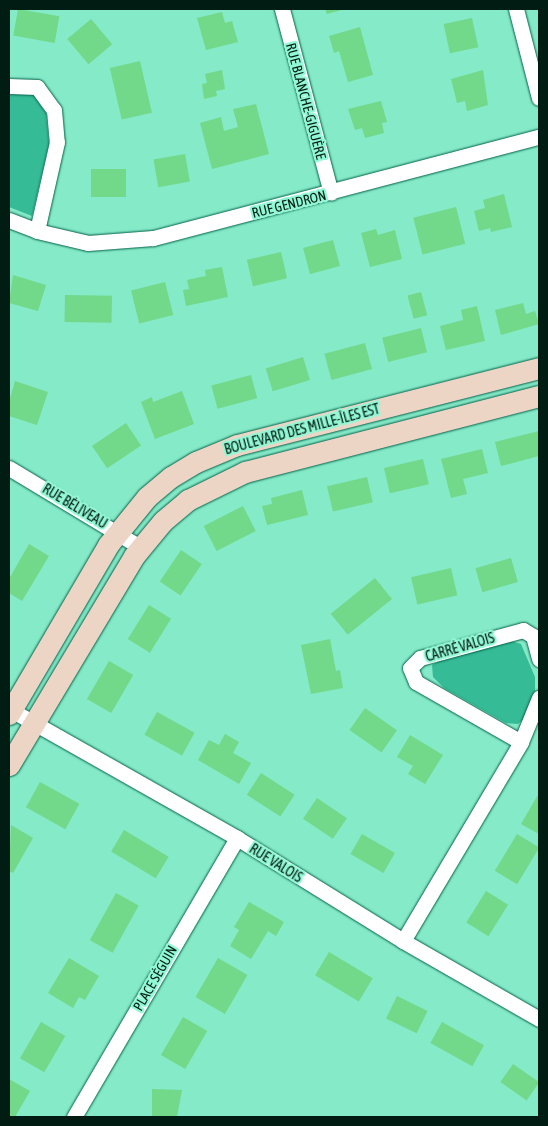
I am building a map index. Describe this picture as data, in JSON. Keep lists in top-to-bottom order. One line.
{"streets":{"street":["RUE BLANCHE-GIGUÈRE","RUE GENDRON","BOULEVARD DES MILLE-ÎLES EST","RUE BÉLIVEAU","CARRÉ VALOIS","RUE VALOIS","PLACE SÉGUIN"]},"crossings":[["RUE BLANCHE-GIGUÈRE","RUE GENDRON"],["BOULEVARD DES MILLE-ÎLES EST","RUE BÉLIVEAU"],["BOULEVARD DES MILLE-ÎLES EST","RUE VALOIS"],["RUE VALOIS","PLACE SÉGUIN"]]}
